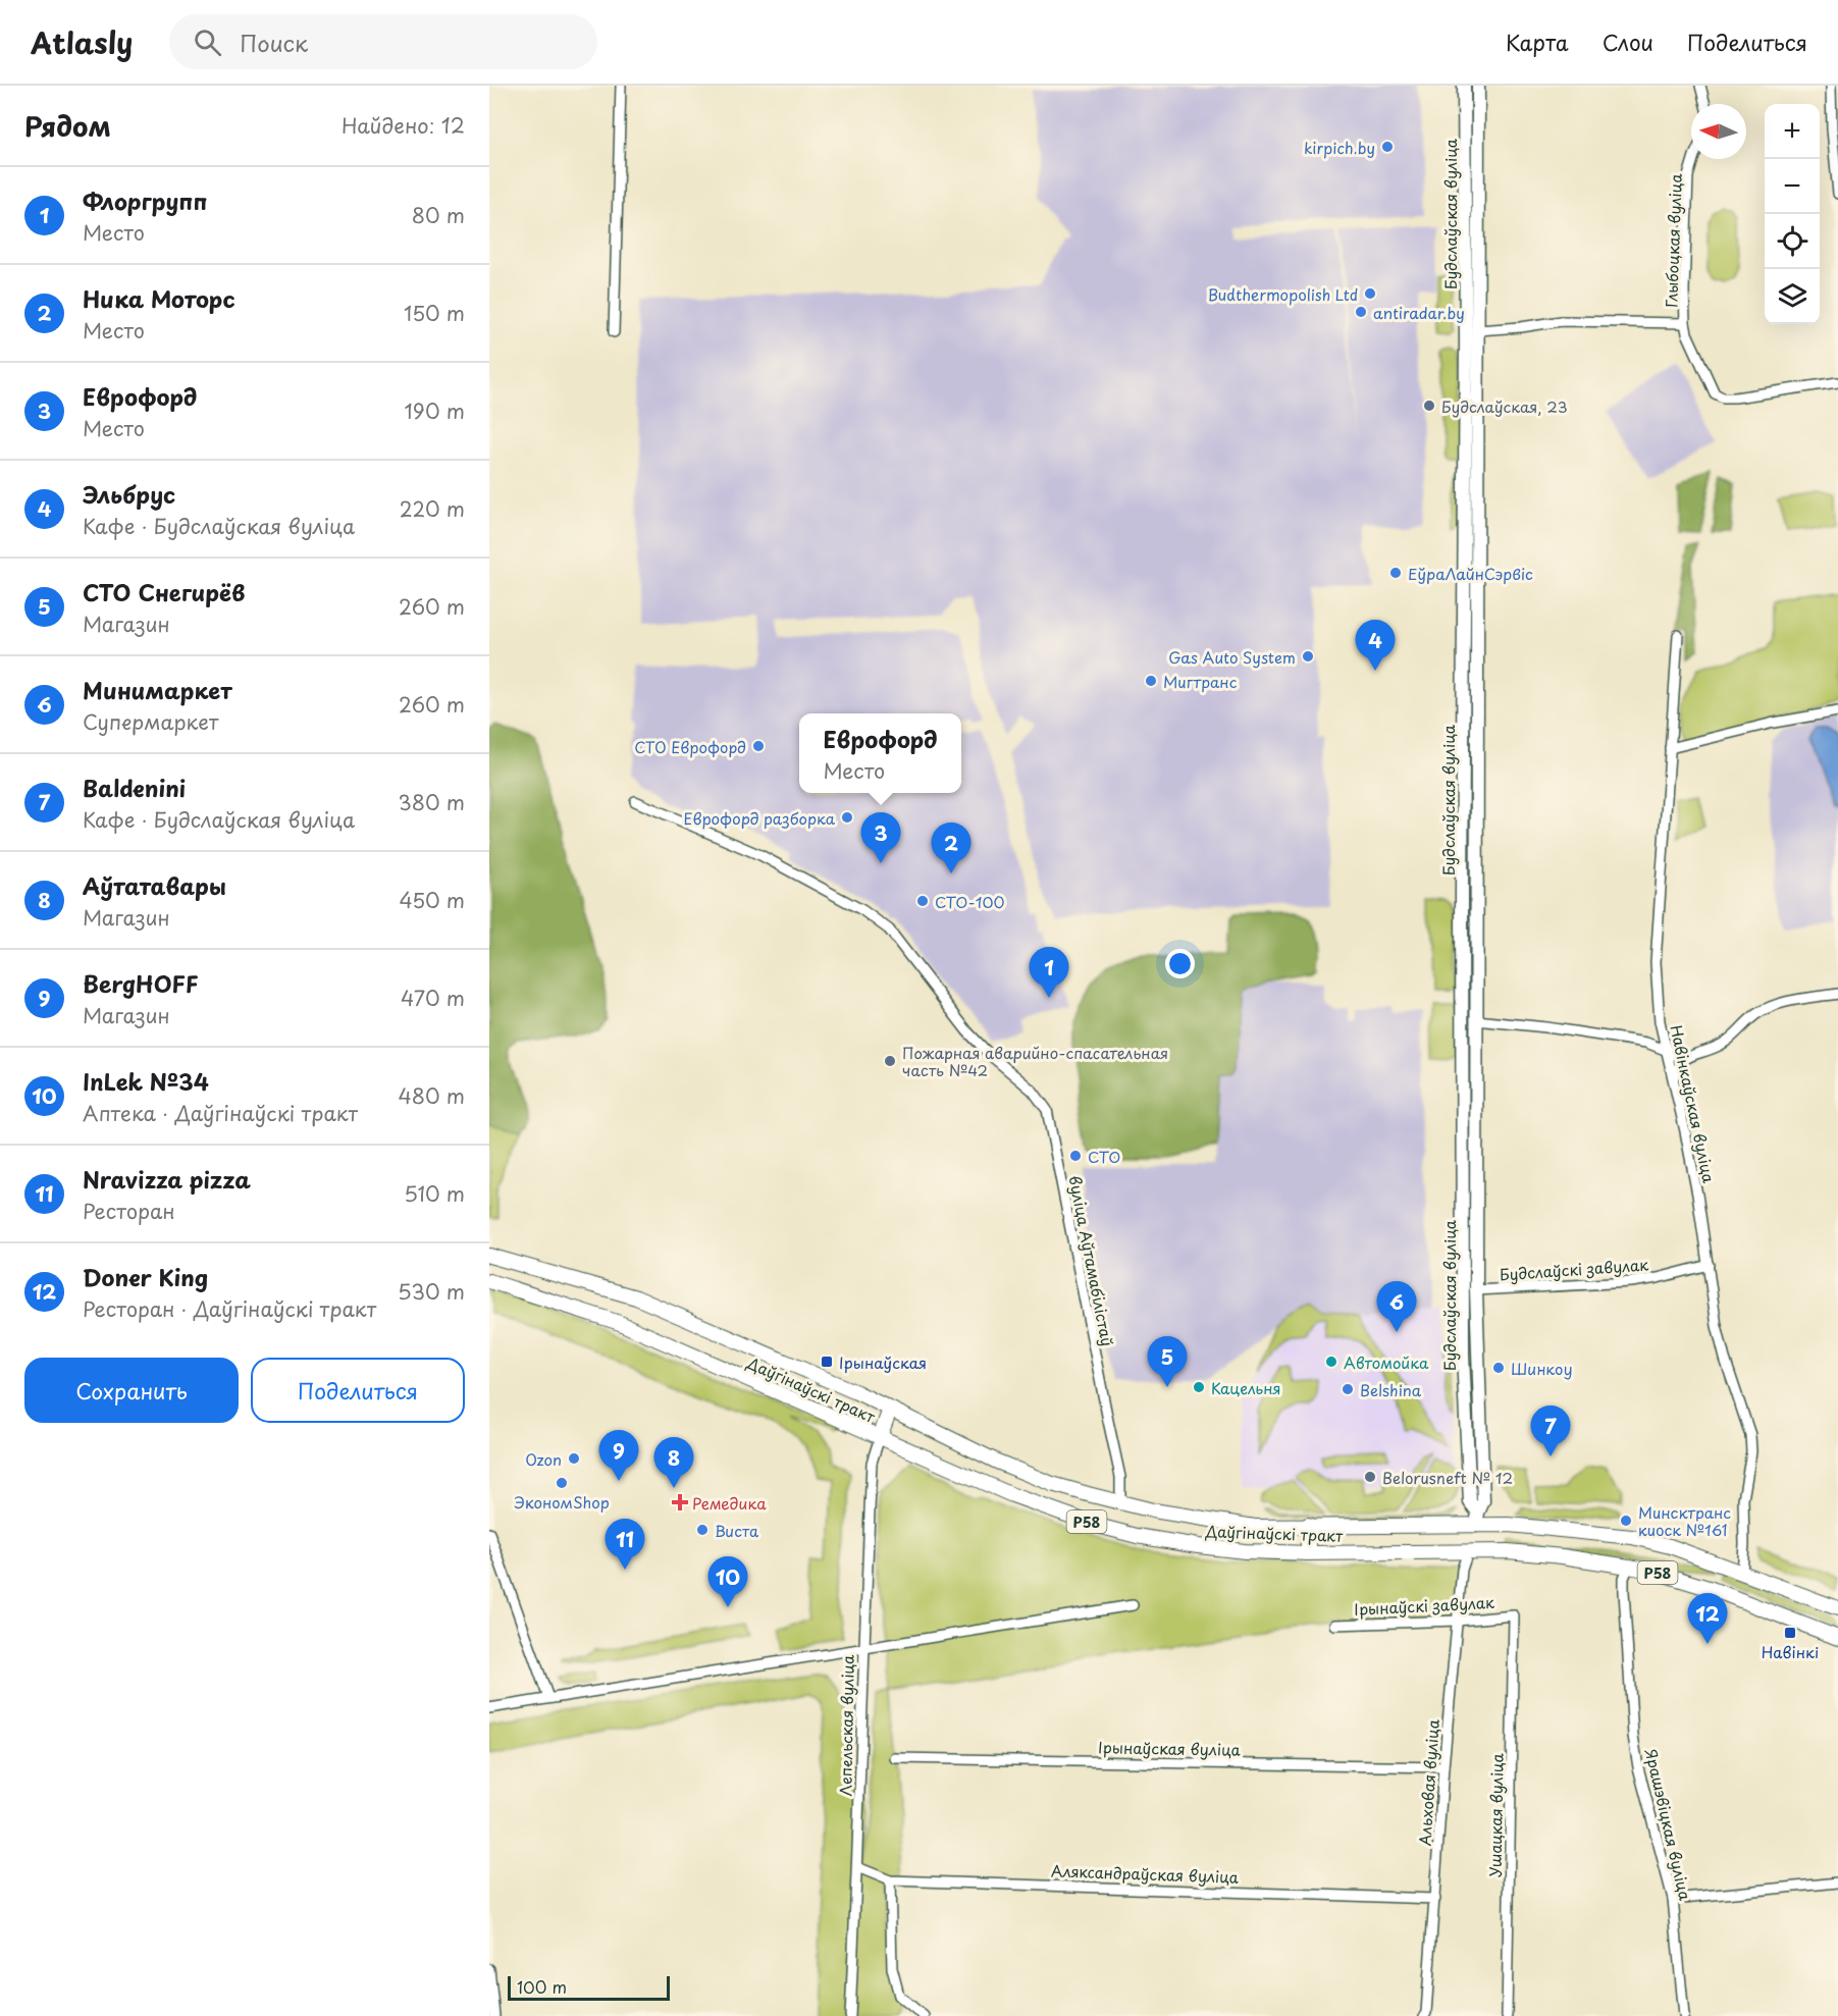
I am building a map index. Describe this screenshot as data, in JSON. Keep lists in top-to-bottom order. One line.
{"streets":{"main road":["Будслаўская вуліца","Даўгінаўскі тракт","Р58"],"street":["Глыбоцкая вуліца","Навінкаўская вуліца","вуліца Аўтамабілістаў","Будслаўскі завулак","Ірынаўскі завулак","Лепельская вуліца","Ірынаўская вуліца","Альховая вуліца","Ушацкая вуліца","Ярашэвіцкая вуліца","Аляксандраўская вуліца"]},"crossings":[["Будслаўская вуліца","Будслаўскі завулак"],["Будслаўская вуліца","Даўгінаўскі тракт"],["Навінкаўская вуліца","Будслаўскі завулак"],["Навінкаўская вуліца","Даўгінаўскі тракт"],["вуліца Аўтамабілістаў","Даўгінаўскі тракт"],["Даўгінаўскі тракт","Лепельская вуліца"],["Даўгінаўскі тракт","Альховая вуліца"],["Даўгінаўскі тракт","Ярашэвіцкая вуліца"],["Ірынаўскі завулак","Альховая вуліца"],["Ірынаўскі завулак","Ушацкая вуліца"],["Лепельская вуліца","Аляксандраўская вуліца"],["Ірынаўская вуліца","Альховая вуліца"],["Альховая вуліца","Аляксандраўская вуліца"]],"places":{"other":["kirpich.by","Budthermopolish Ltd","antiradar.by","Будслаўская, 23","ЕўраЛайнСэрвіс","Gas Auto System","Мигтранс","СТО Еврофорд","Еврофорд разборка","СТО-100","Пожарная аварийно-спасательная часть №42","СТО","Автомойка","Шинкоу","Кацельня","Belshina","Ozon","Belorusneft № 12","ЭкономShop","Минсктранс киоск №161","Виста"],"transit":["Ірынаўская","Навінкі"],"health":["Ремедика"]},"scale_bar":"100 m","north":"left","page":{"header":"Atlasly","search":"Поиск","nav":["Карта","Слои","Поделиться"],"heading":["Рядом","Найдено: 12"],"map_buttons":["+","−"],"list":[{"mark":"1","name":"Флоргрупп","note":"Место","value":"80 m"},{"mark":"2","name":"Ника Моторс","note":"Место","value":"150 m"},{"mark":"3","name":"Еврофорд","note":"Место","value":"190 m"},{"mark":"4","name":"Эльбрус","note":"Кафе · Будслаўская вуліца","value":"220 m"},{"mark":"5","name":"СТО Cнегирёв","note":"Магазин","value":"260 m"},{"mark":"6","name":"Минимаркет","note":"Супермаркет","value":"260 m"},{"mark":"7","name":"Baldenini","note":"Кафе · Будслаўская вуліца","value":"380 m"},{"mark":"8","name":"Аўтатавары","note":"Магазин","value":"450 m"},{"mark":"9","name":"BergHOFF","note":"Магазин","value":"470 m"},{"mark":"10","name":"InLek №34","note":"Аптека · Даўгінаўскі тракт","value":"480 m"},{"mark":"11","name":"Nravizza pizza","note":"Ресторан","value":"510 m"},{"mark":"12","name":"Doner King","note":"Ресторан · Даўгінаўскі тракт","value":"530 m"}],"pins":["4","3","2","1","6","5","7","9","8","11","10","12"],"popup":["Еврофорд","Место"],"buttons":["Сохранить","Поделиться"],"scale":"100 m"}}
